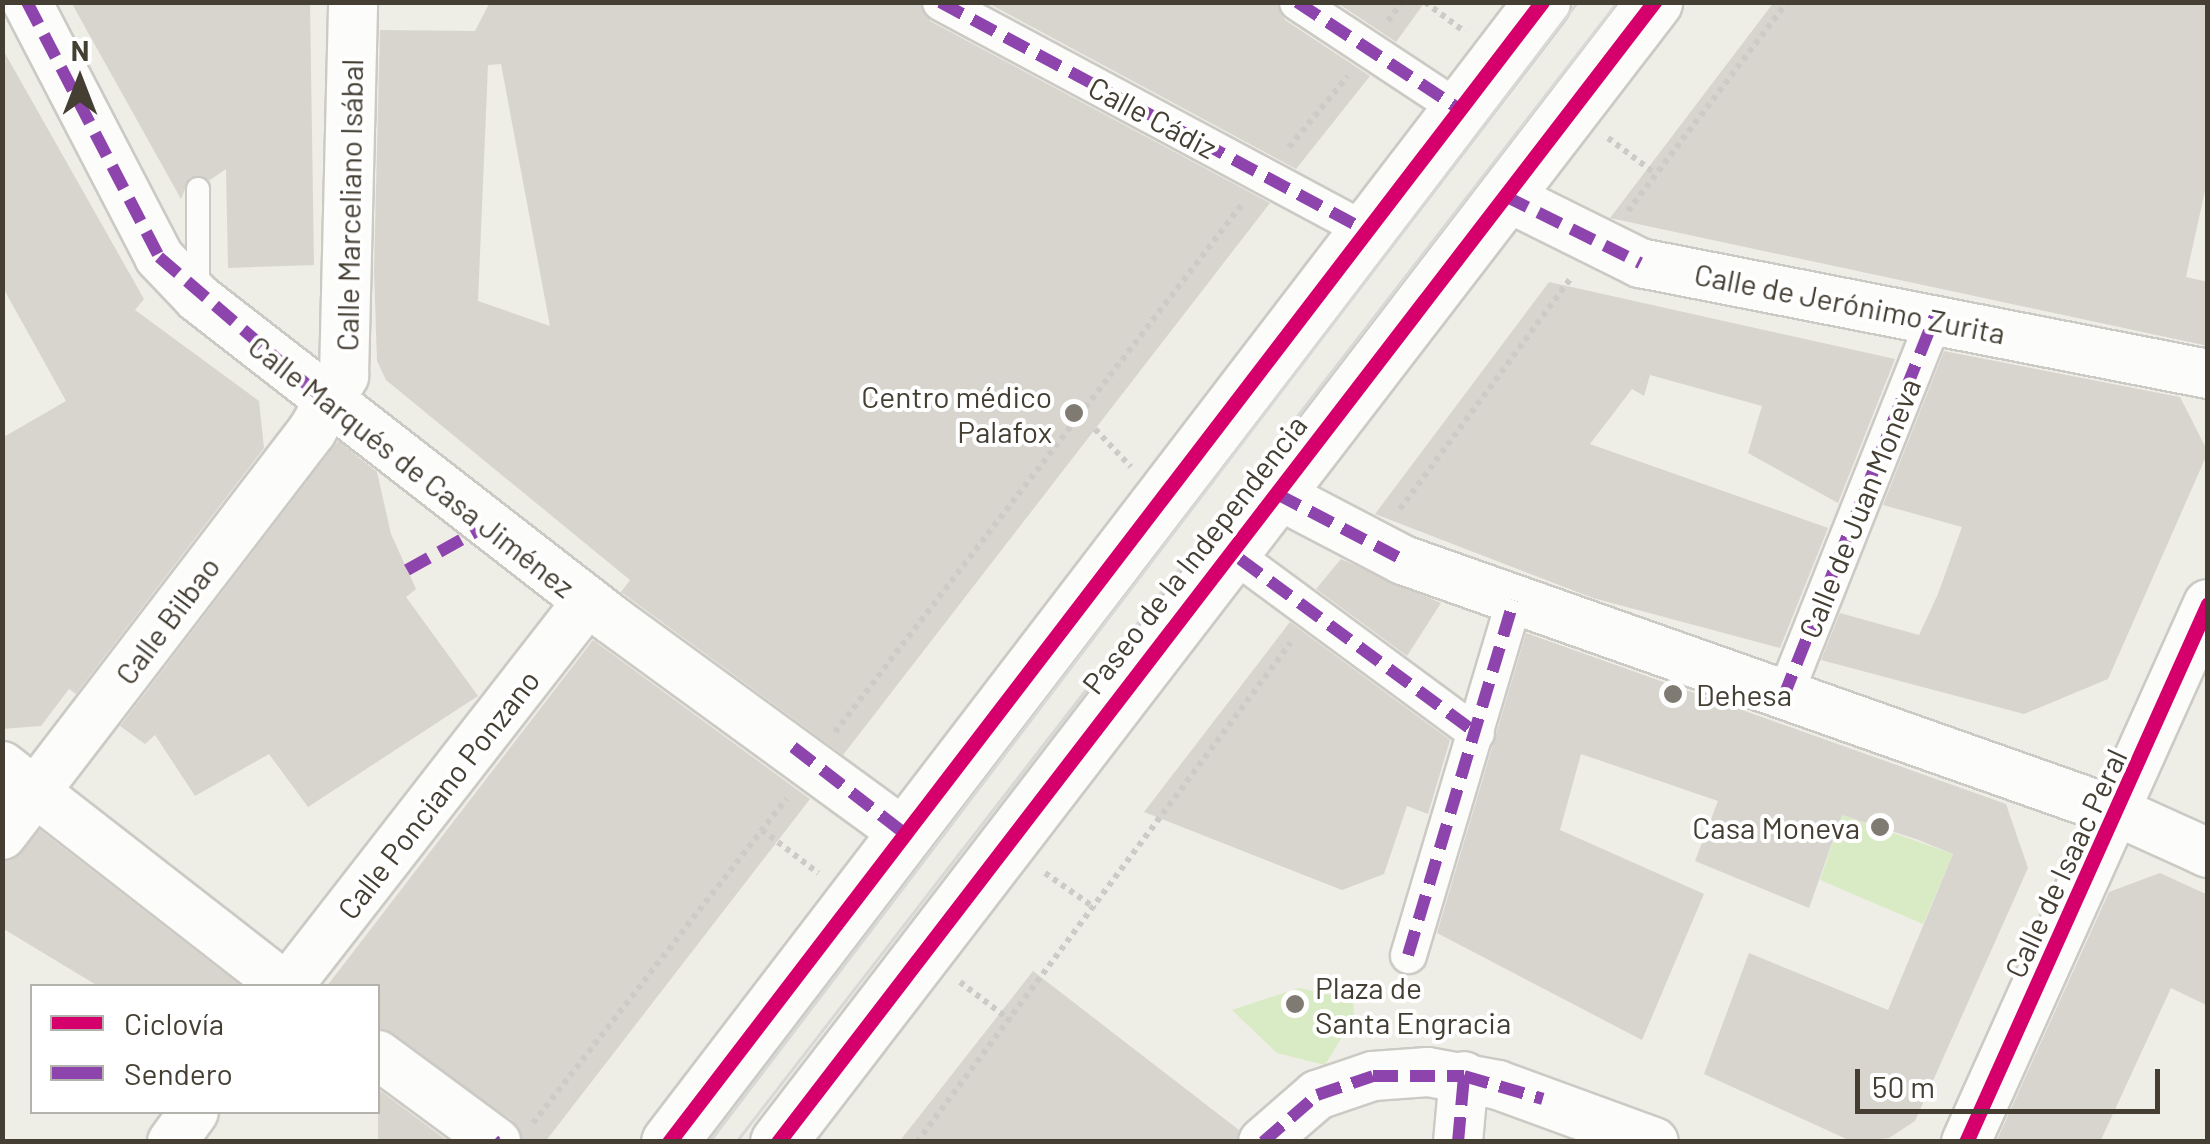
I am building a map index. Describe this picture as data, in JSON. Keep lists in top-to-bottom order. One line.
{"streets":{"street":["Calle Cádiz","Calle Marceliano Isábal","Calle de Jerónimo Zurita","Calle Marqués de Casa Jiménez","Calle de Juan Moneva","Paseo de la Independencia","Calle Bilbao","Calle Ponciano Ponzano","Calle de Isaac Peral"]},"crossings":[["Calle Cádiz","Paseo de la Independencia"],["Calle Marceliano Isábal","Calle Marqués de Casa Jiménez"],["Calle Marceliano Isábal","Calle Bilbao"],["Calle de Jerónimo Zurita","Calle de Juan Moneva"],["Calle de Jerónimo Zurita","Paseo de la Independencia"],["Calle Marqués de Casa Jiménez","Paseo de la Independencia"],["Calle Marqués de Casa Jiménez","Calle Bilbao"],["Calle Marqués de Casa Jiménez","Calle Ponciano Ponzano"]],"places":["Centro médico Palafox","Dehesa","Casa Moneva","Plaza de Santa Engracia"],"legend":["Ciclovía","Sendero"],"scale_bar":"50 m","north":"top"}
